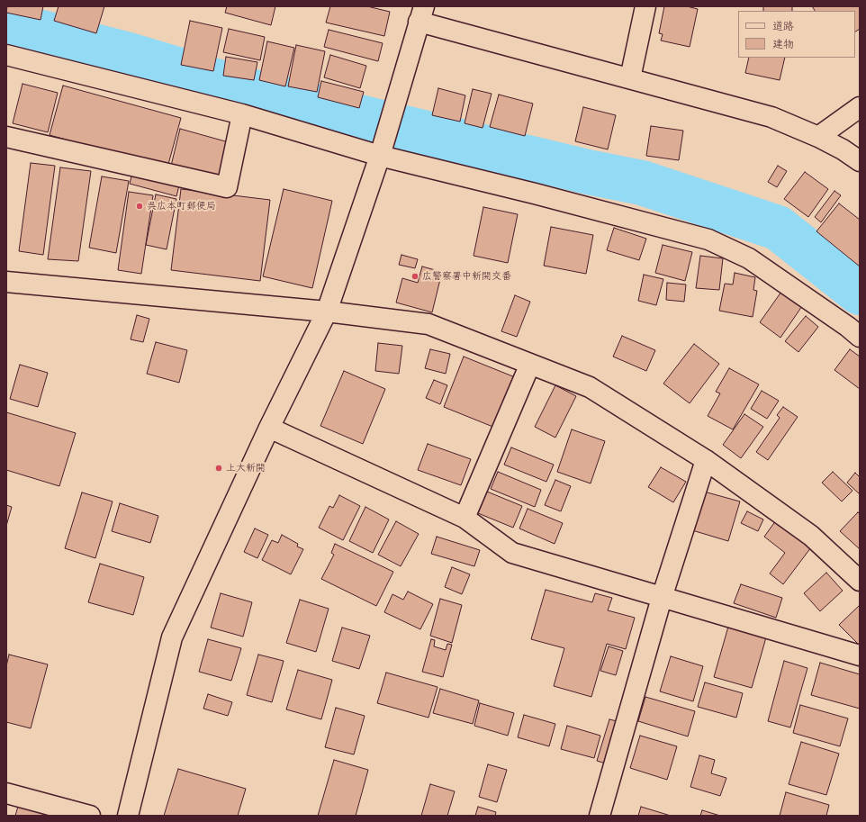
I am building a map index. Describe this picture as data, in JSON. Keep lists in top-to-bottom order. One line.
{"places":["呉広本町郵便局","広警察署中新開交番","上大新開"],"legend":["道路","建物"]}
